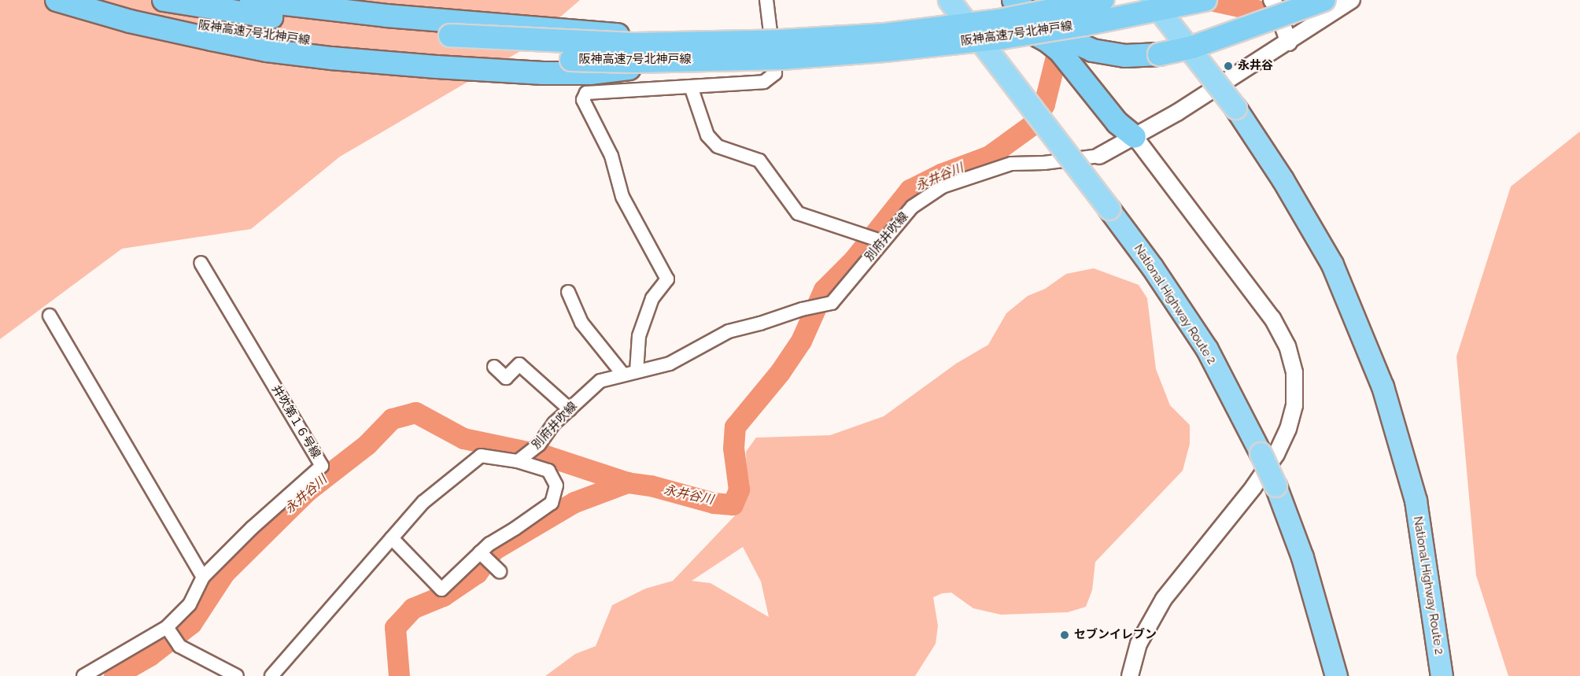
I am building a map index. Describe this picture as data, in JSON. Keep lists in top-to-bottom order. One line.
{"streets":{"highway":["阪神高速7号北神戸線","National Highway Route 2"],"street":["別府井吹線","井吹第１６号線"]},"water":["永井谷川"],"places":["永井谷","セブンイレブン"]}
